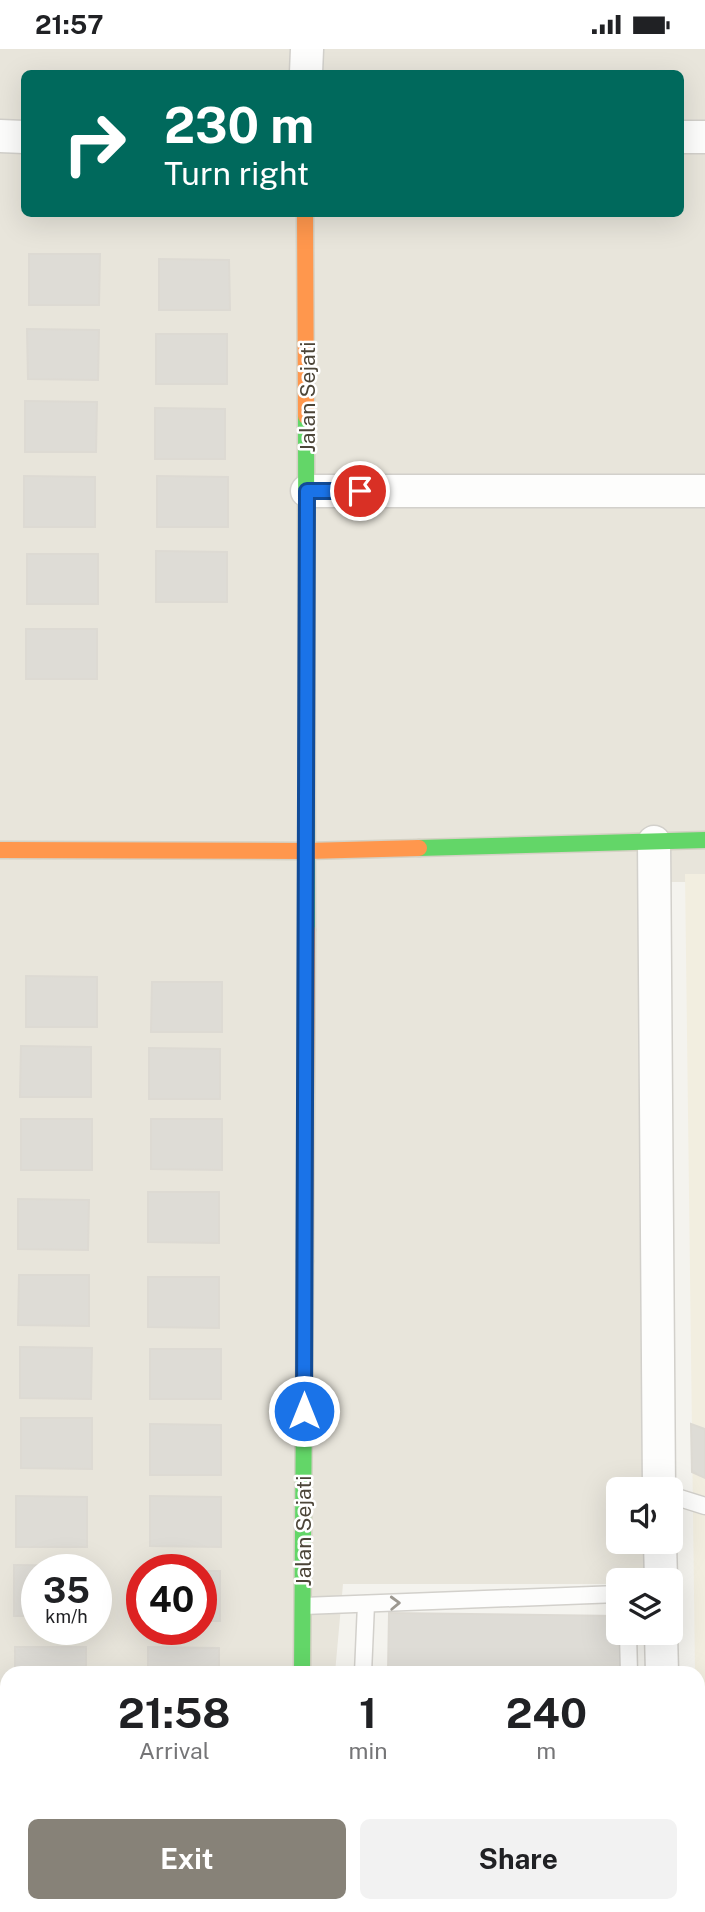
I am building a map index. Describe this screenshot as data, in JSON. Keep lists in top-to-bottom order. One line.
{"streets":{"street":["Jalan Sejati"]},"page":{"status":"21:57","turn":["230 m","Turn right"],"speed":"35 km/h","limit":"40","eta":["21:58","Arrival","1","min","240","m"],"buttons":["Exit","Share"]}}
